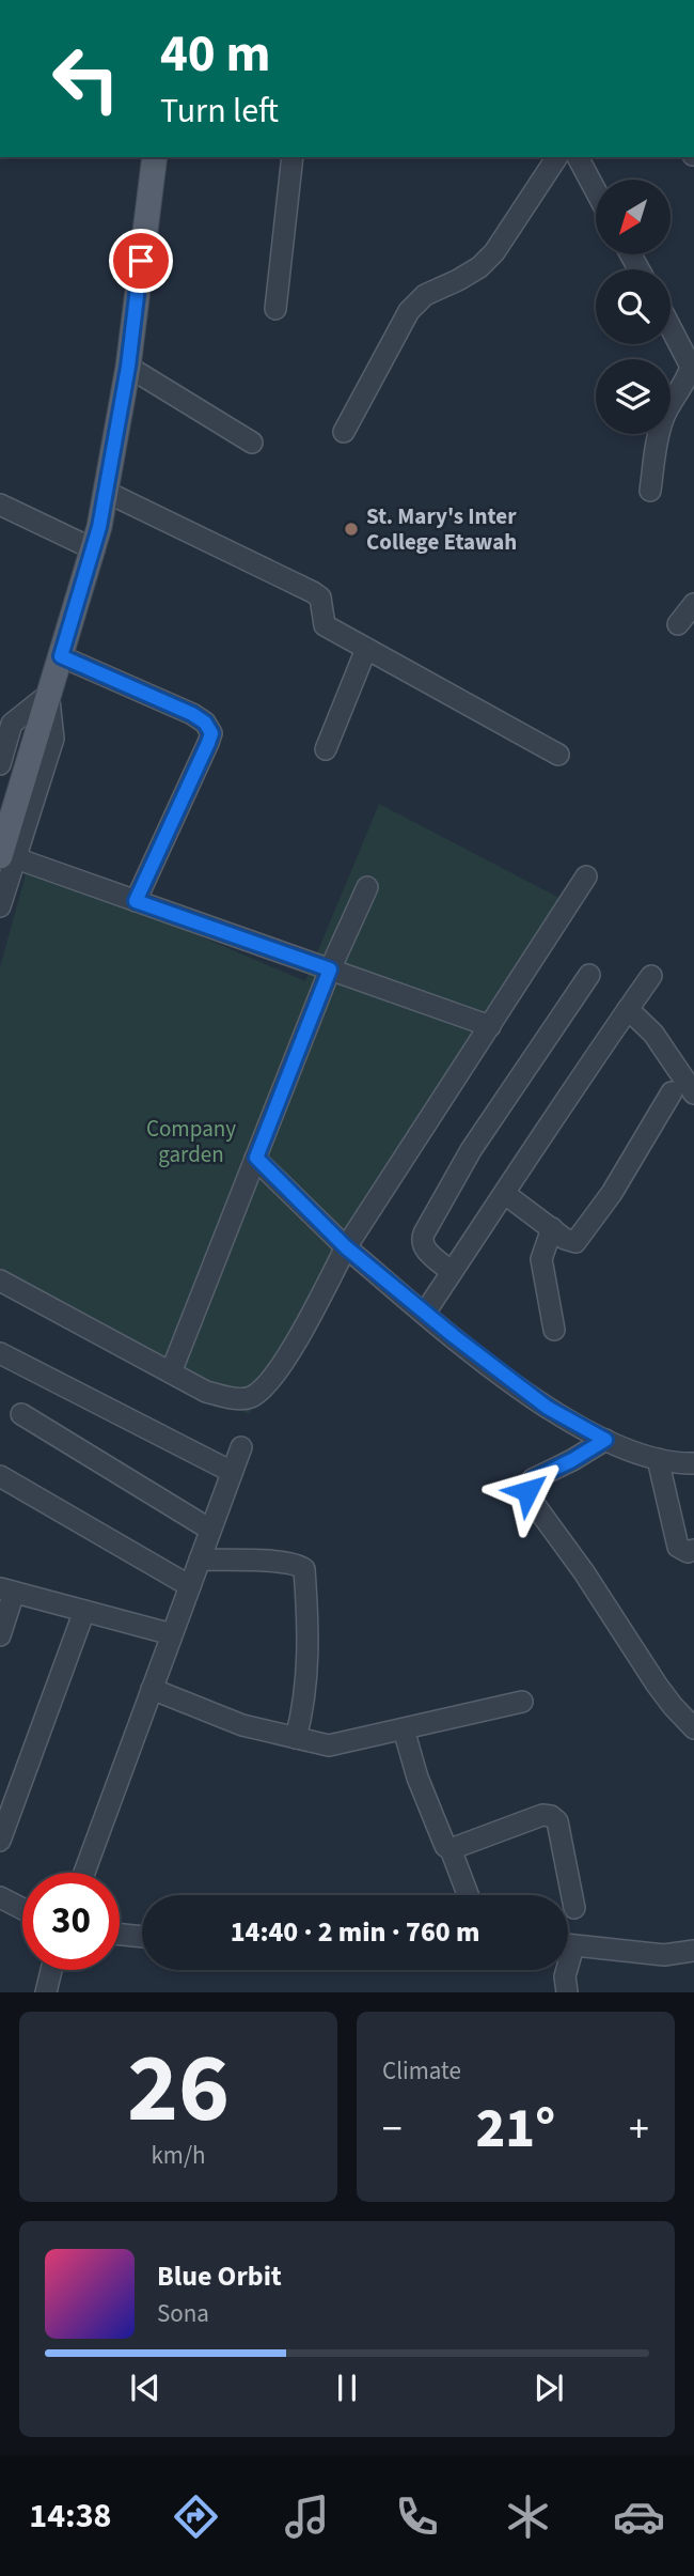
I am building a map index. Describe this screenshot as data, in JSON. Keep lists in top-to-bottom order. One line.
{"parks":["Company garden"],"places":["St. Mary's Inter College Etawah"],"north":"bottom left","page":{"turn":["40 m","Turn left"],"limit":"30","trip":"14:40 · 2 min · 760 m","tile":[["26","km/h"],"Climate"],"heat":["−","21°","+"],"song":["Blue Orbit","Sona"],"tabs":"14:38"}}
